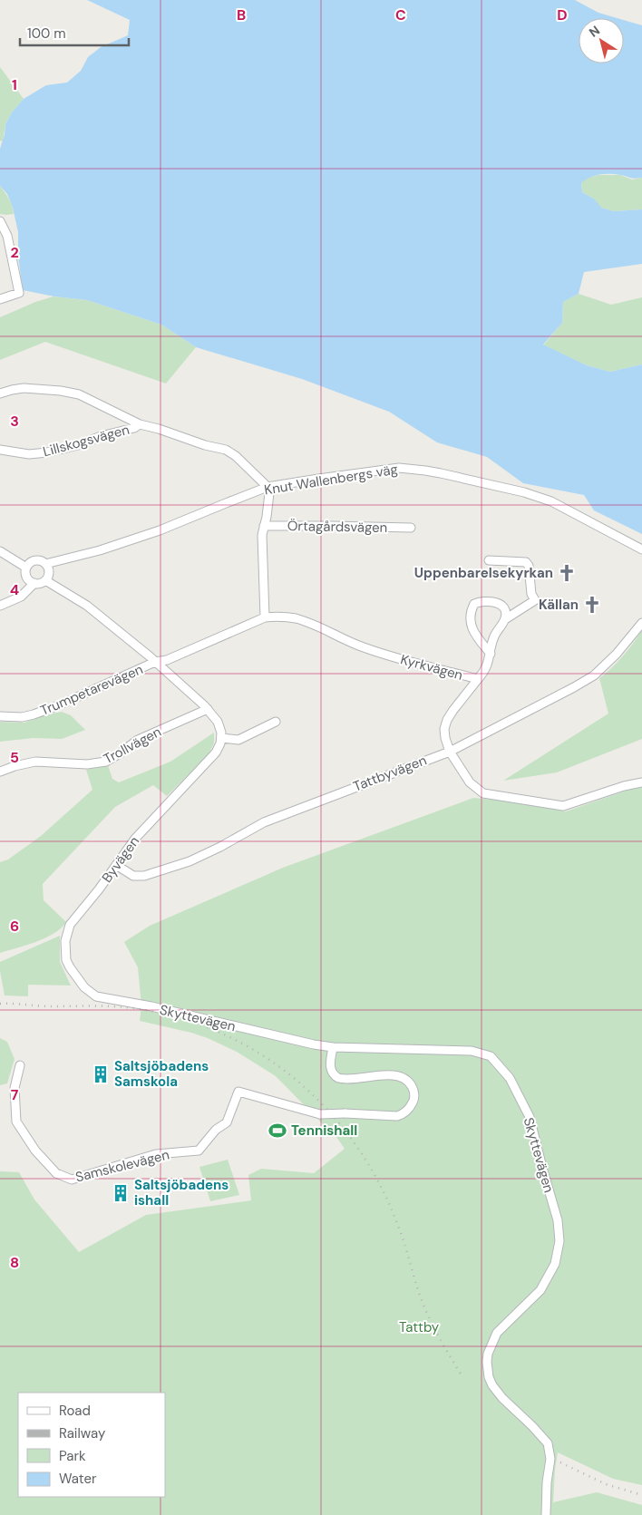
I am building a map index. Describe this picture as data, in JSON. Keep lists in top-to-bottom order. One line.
{"streets":{"street":["Lillskogsvägen","Knut Wallenbergs väg","Örtagårdsvägen","Kyrkvägen","Trumpetarevägen","Trollvägen","Tattbyvägen","Byvägen","Skyttevägen","Samskolevägen"]},"crossings":[["Lillskogsvägen","Knut Wallenbergs väg"],["Kyrkvägen","Trumpetarevägen"],["Kyrkvägen","Tattbyvägen"],["Tattbyvägen","Byvägen"],["Byvägen","Skyttevägen"],["Skyttevägen","Samskolevägen"]],"parks":["Tattby"],"places":{"church":["Uppenbarelsekyrkan","Källan"],"building":["Saltsjöbadens Samskola","Saltsjöbadens ishall"],"sports":["Tennishall"]},"legend":["Road","Railway","Park","Water"],"scale_bar":"100 m","north":"top left","grid":{"columns":["B","C","D"],"rows":["1","2","3","4","5","6","7","8"]}}
